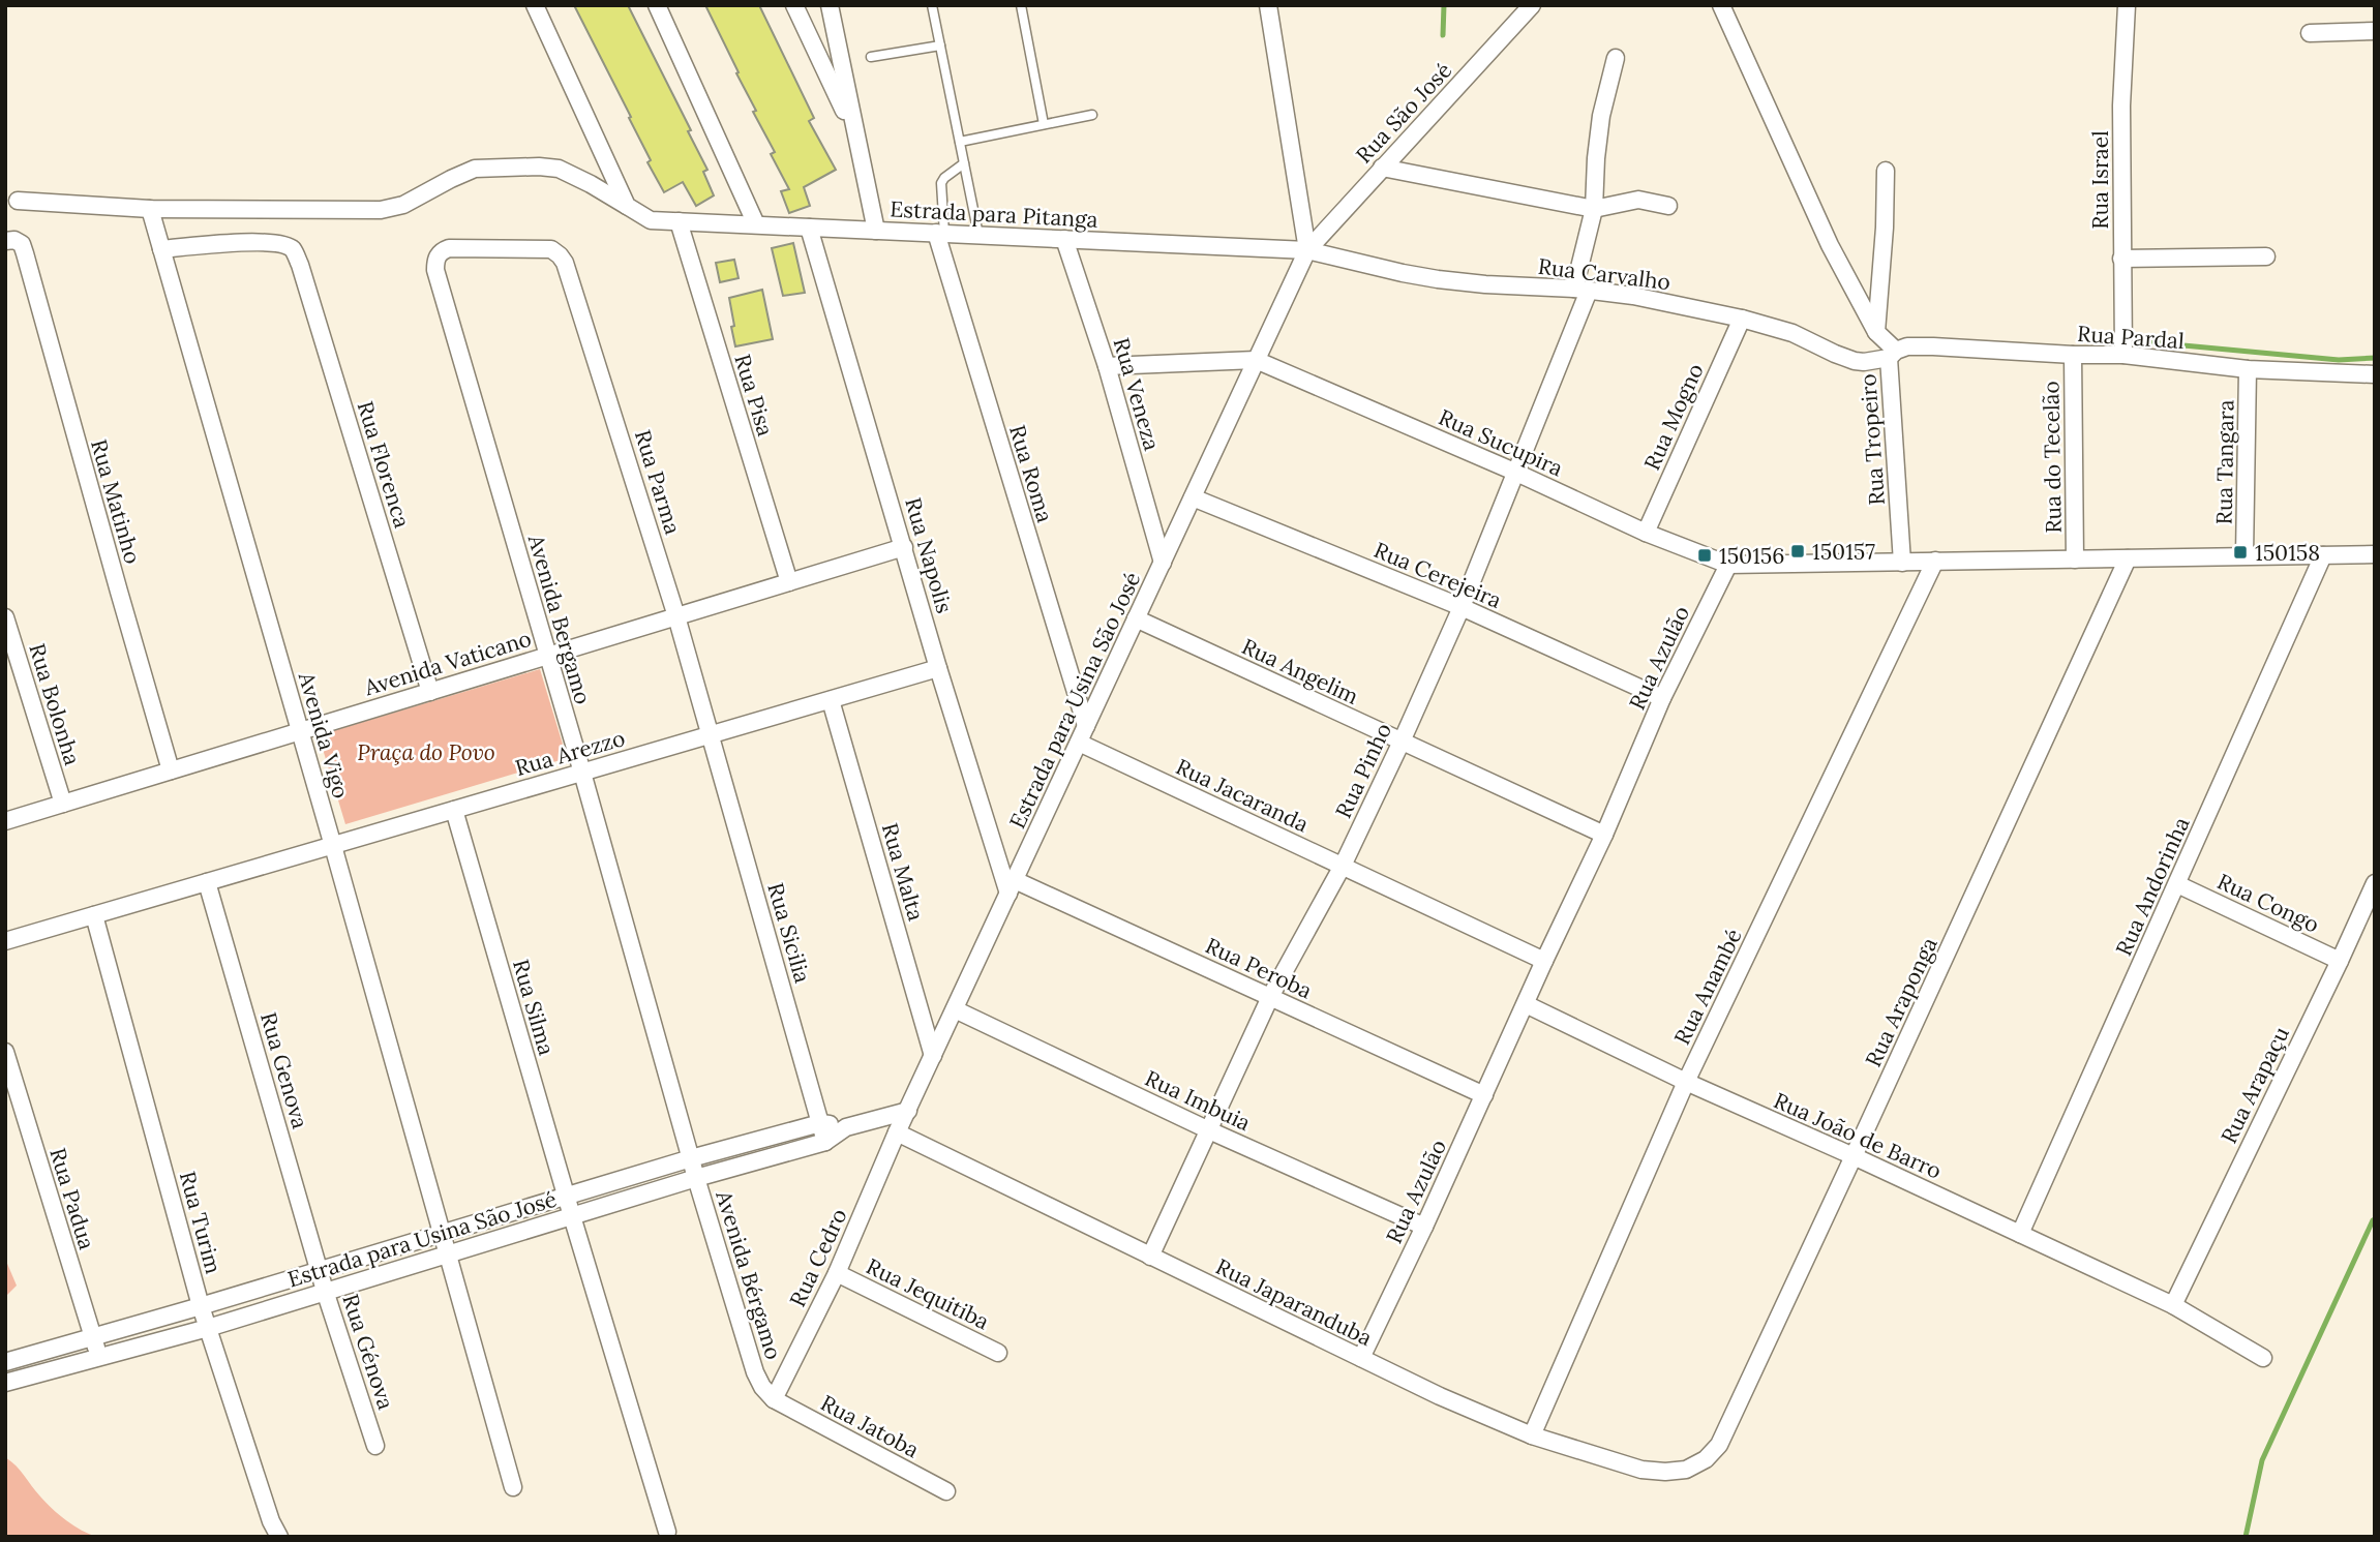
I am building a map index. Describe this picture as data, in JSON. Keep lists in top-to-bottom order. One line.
{"streets":{"street":["Rua São José","Rua Israel","Estrada para Pitanga","Rua Carvalho","Rua Pardal","Rua Veneza","Rua Pisa","Rua Mogno","Rua Tropeiro","Rua Sucupira","Rua do Tecelão","Rua Tangara","Rua Florenca","Rua Roma","Rua Parma","Rua Matinho","Rua Napolis","Rua Cerejeira","Avenida Bergamo","Rua Azulão","Avenida Vaticano","Rua Angelim","Estrada para Usina São José","Rua Bolonha","Avenida Vigo","Rua Arezzo","Rua Pinho","Rua Jacaranda","Rua Malta","Rua Andorinha","Rua Congo","Rua Sicilia","Rua Peroba","Rua Anambé","Rua Araponga","Rua Silma","Rua Genova","Rua Arapaçu","Rua Imbuia","Rua João de Barro","Rua Padua","Rua Turim","Rua Cedro","Avenida Bérgamo","Rua Jequitiba","Rua Japaranduba","Rua Génova","Rua Jatoba"]},"crossings":[["Rua São José","Estrada para Pitanga"],["Rua São José","Rua Carvalho"],["Rua São José","Estrada para Usina São José"],["Rua Israel","Rua Pardal"],["Estrada para Pitanga","Rua Carvalho"],["Estrada para Pitanga","Rua Veneza"],["Estrada para Pitanga","Rua Pisa"],["Estrada para Pitanga","Rua Roma"],["Estrada para Pitanga","Rua Napolis"],["Estrada para Pitanga","Estrada para Usina São José"],["Estrada para Pitanga","Avenida Vigo"],["Rua Carvalho","Rua Pardal"],["Rua Carvalho","Rua Mogno"],["Rua Carvalho","Rua Tropeiro"],["Rua Carvalho","Estrada para Usina São José"],["Rua Carvalho","Rua Pinho"],["Rua Pardal","Rua Tropeiro"],["Rua Pardal","Rua do Tecelão"],["Rua Pardal","Rua Tangara"],["Rua Veneza","Estrada para Usina São José"],["Rua Pisa","Avenida Vaticano"],["Rua Mogno","Rua Sucupira"],["Rua Sucupira","Rua Azulão"],["Rua Sucupira","Estrada para Usina São José"],["Rua Sucupira","Rua Pinho"],["Rua Florenca","Avenida Vaticano"],["Rua Florenca","Avenida Vigo"],["Rua Roma","Estrada para Usina São José"],["Rua Parma","Avenida Bergamo"],["Rua Parma","Avenida Vaticano"],["Rua Parma","Rua Arezzo"],["Rua Parma","Rua Sicilia"],["Rua Matinho","Avenida Vaticano"],["Rua Napolis","Avenida Vaticano"],["Rua Napolis","Estrada para Usina São José"],["Rua Napolis","Rua Arezzo"],["Rua Napolis","Rua Peroba"],["Rua Cerejeira","Rua Azulão"],["Rua Cerejeira","Estrada para Usina São José"],["Rua Cerejeira","Rua Pinho"],["Avenida Bergamo","Avenida Vaticano"],["Avenida Bergamo","Estrada para Usina São José"],["Avenida Bergamo","Rua Arezzo"],["Avenida Bergamo","Avenida Bérgamo"],["Rua Azulão","Rua Angelim"],["Rua Azulão","Rua Jacaranda"],["Rua Azulão","Rua Peroba"],["Rua Azulão","Rua Imbuia"],["Rua Azulão","Rua João de Barro"],["Rua Azulão","Rua Japaranduba"],["Avenida Vaticano","Rua Bolonha"],["Avenida Vaticano","Avenida Vigo"],["Rua Angelim","Estrada para Usina São José"],["Rua Angelim","Rua Pinho"],["Estrada para Usina São José","Avenida Vigo"],["Estrada para Usina São José","Rua Jacaranda"],["Estrada para Usina São José","Rua Malta"],["Estrada para Usina São José","Rua Sicilia"],["Estrada para Usina São José","Rua Peroba"],["Estrada para Usina São José","Rua Silma"],["Estrada para Usina São José","Rua Genova"],["Estrada para Usina São José","Rua Imbuia"],["Estrada para Usina São José","Rua Padua"],["Estrada para Usina São José","Rua Turim"],["Estrada para Usina São José","Avenida Bérgamo"],["Estrada para Usina São José","Rua Génova"],["Avenida Vigo","Rua Arezzo"],["Rua Arezzo","Rua Malta"],["Rua Arezzo","Rua Sicilia"],["Rua Arezzo","Rua Silma"],["Rua Arezzo","Rua Genova"],["Rua Arezzo","Rua Turim"],["Rua Pinho","Rua Jacaranda"],["Rua Pinho","Rua Peroba"],["Rua Pinho","Rua Imbuia"],["Rua Pinho","Rua Japaranduba"],["Rua Andorinha","Rua Congo"],["Rua Andorinha","Rua João de Barro"],["Rua Congo","Rua Arapaçu"],["Rua Anambé","Rua João de Barro"],["Rua Anambé","Rua Japaranduba"],["Rua Araponga","Rua João de Barro"],["Rua Araponga","Rua Japaranduba"],["Rua Genova","Rua Génova"],["Rua Arapaçu","Rua João de Barro"],["Rua Cedro","Avenida Bérgamo"],["Rua Cedro","Rua Jequitiba"],["Rua Cedro","Rua Japaranduba"],["Rua Cedro","Rua Jatoba"],["Avenida Bérgamo","Rua Jatoba"]],"parks":["Praça do Povo"],"places":{"transit":["150157","150158","150156"]}}
